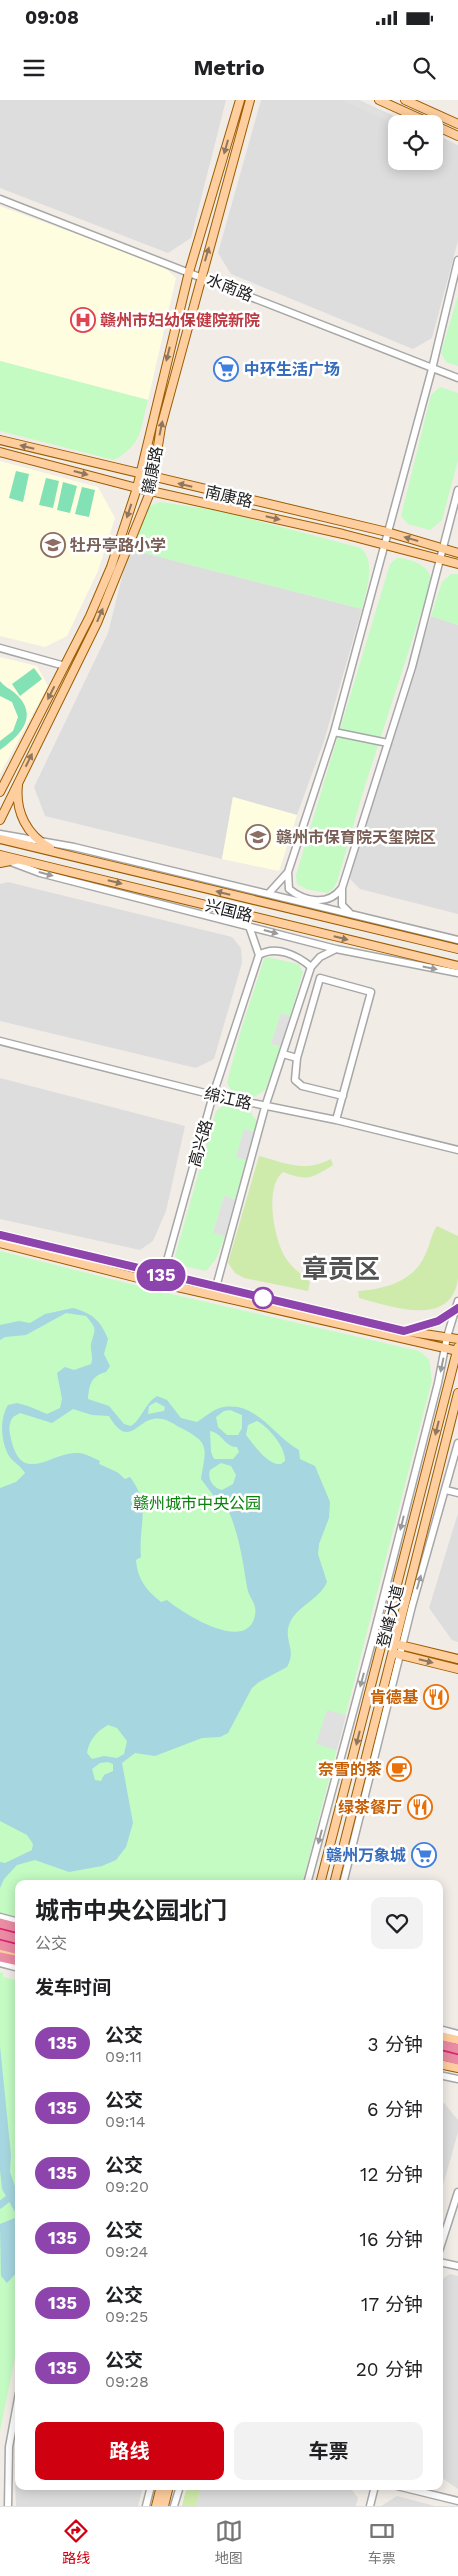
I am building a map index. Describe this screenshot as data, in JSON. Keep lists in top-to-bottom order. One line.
{"streets":{"main road":["赣康路","南康路","兴国路","登峰大道"],"street":["水南路","绵江路","高兴路"]},"crossings":[["水南路","赣康路"],["赣康路","南康路"],["绵江路","高兴路"]],"districts":["章贡区"],"parks":["赣州城市中央公园"],"places":{"hospital":["赣州市妇幼保健院新院"],"supermarket":["中环生活广场","赣州万象城"],"school or university":["牡丹亭路小学","赣州市保育院天玺院区"],"restaurant":["肯德基","绿茶餐厅"],"cafe":["奈雪的茶"]},"lines":["bus line 135"],"page":{"status":"09:08","header":"Metrio","on_map":"135","heading":[["城市中央公园北门","公交"],"发车时间"],"list":[{"mark":"135","name":"公交","note":"09:11","value":"3 分钟"},{"mark":"135","name":"公交","note":"09:14","value":"6 分钟"},{"mark":"135","name":"公交","note":"09:20","value":"12 分钟"},{"mark":"135","name":"公交","note":"09:24","value":"16 分钟"},{"mark":"135","name":"公交","note":"09:25","value":"17 分钟"},{"mark":"135","name":"公交","note":"09:28","value":"20 分钟"}],"buttons":["路线","车票"],"tabs":["路线","地图","车票"]}}
